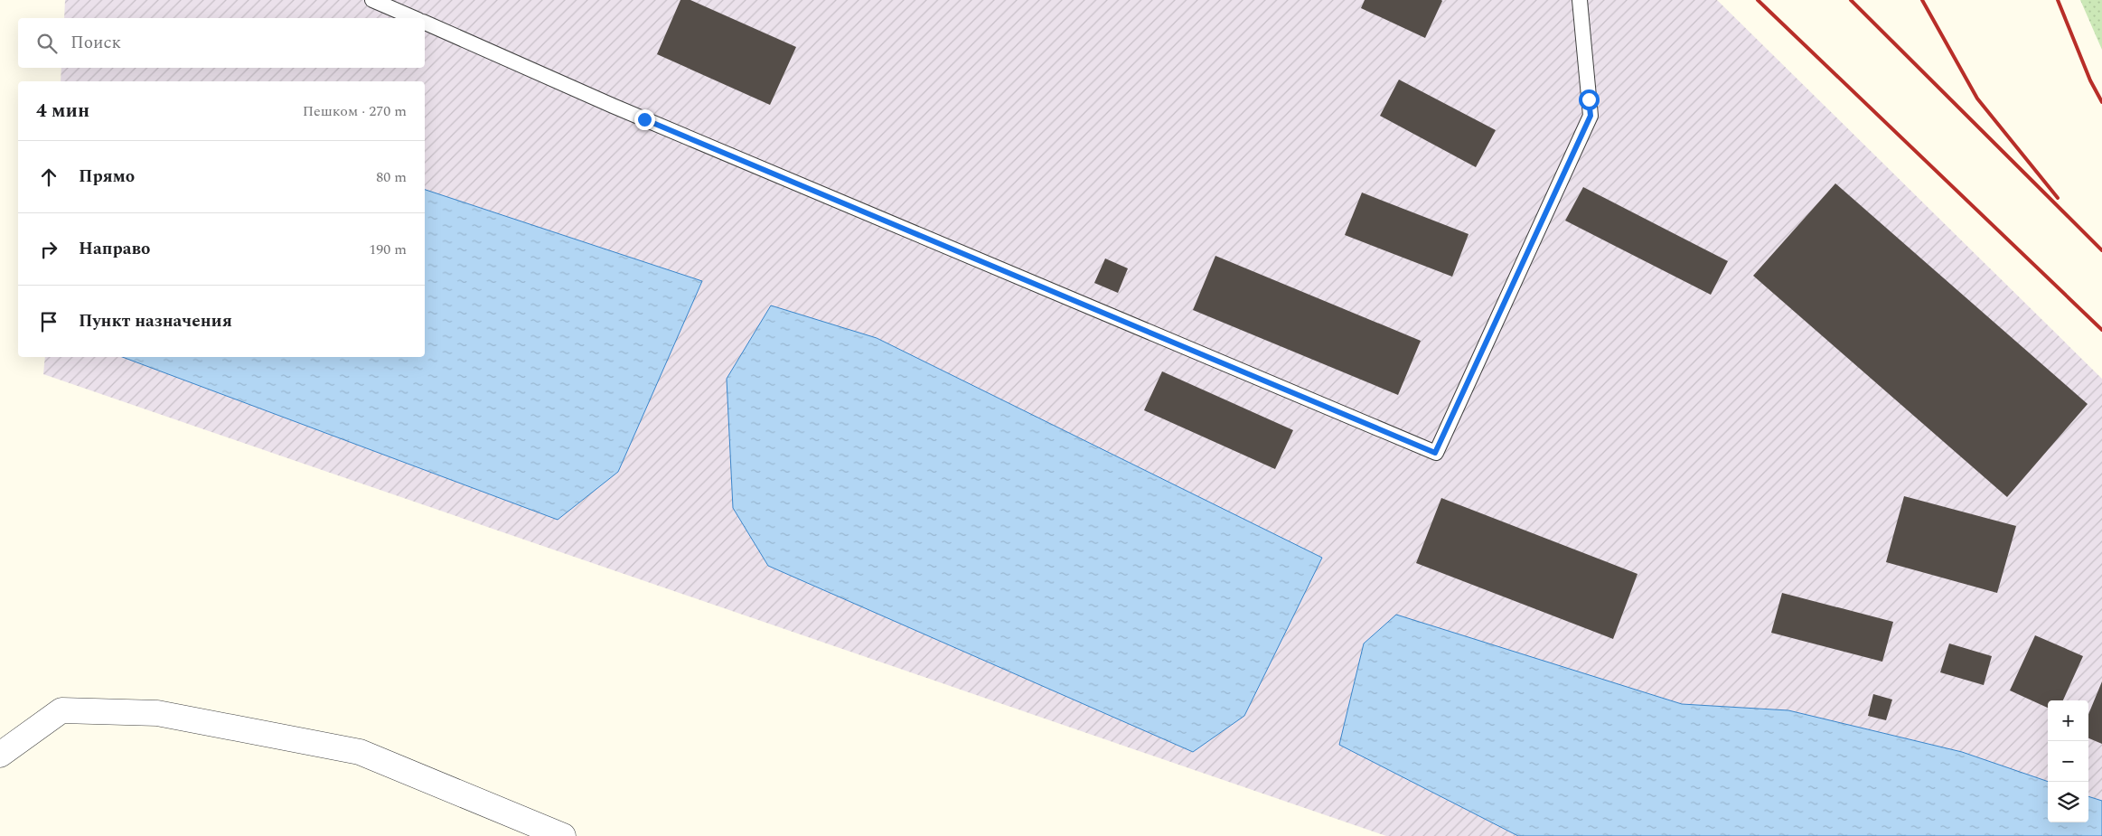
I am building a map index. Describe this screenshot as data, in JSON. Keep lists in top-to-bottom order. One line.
{"page":{"search":"Поиск","heading":["4 мин","Пешком · 270 m"],"list":[["Прямо","80 m"],["Направо","190 m"],"Пункт назначения"],"map_buttons":["+","−"]}}
